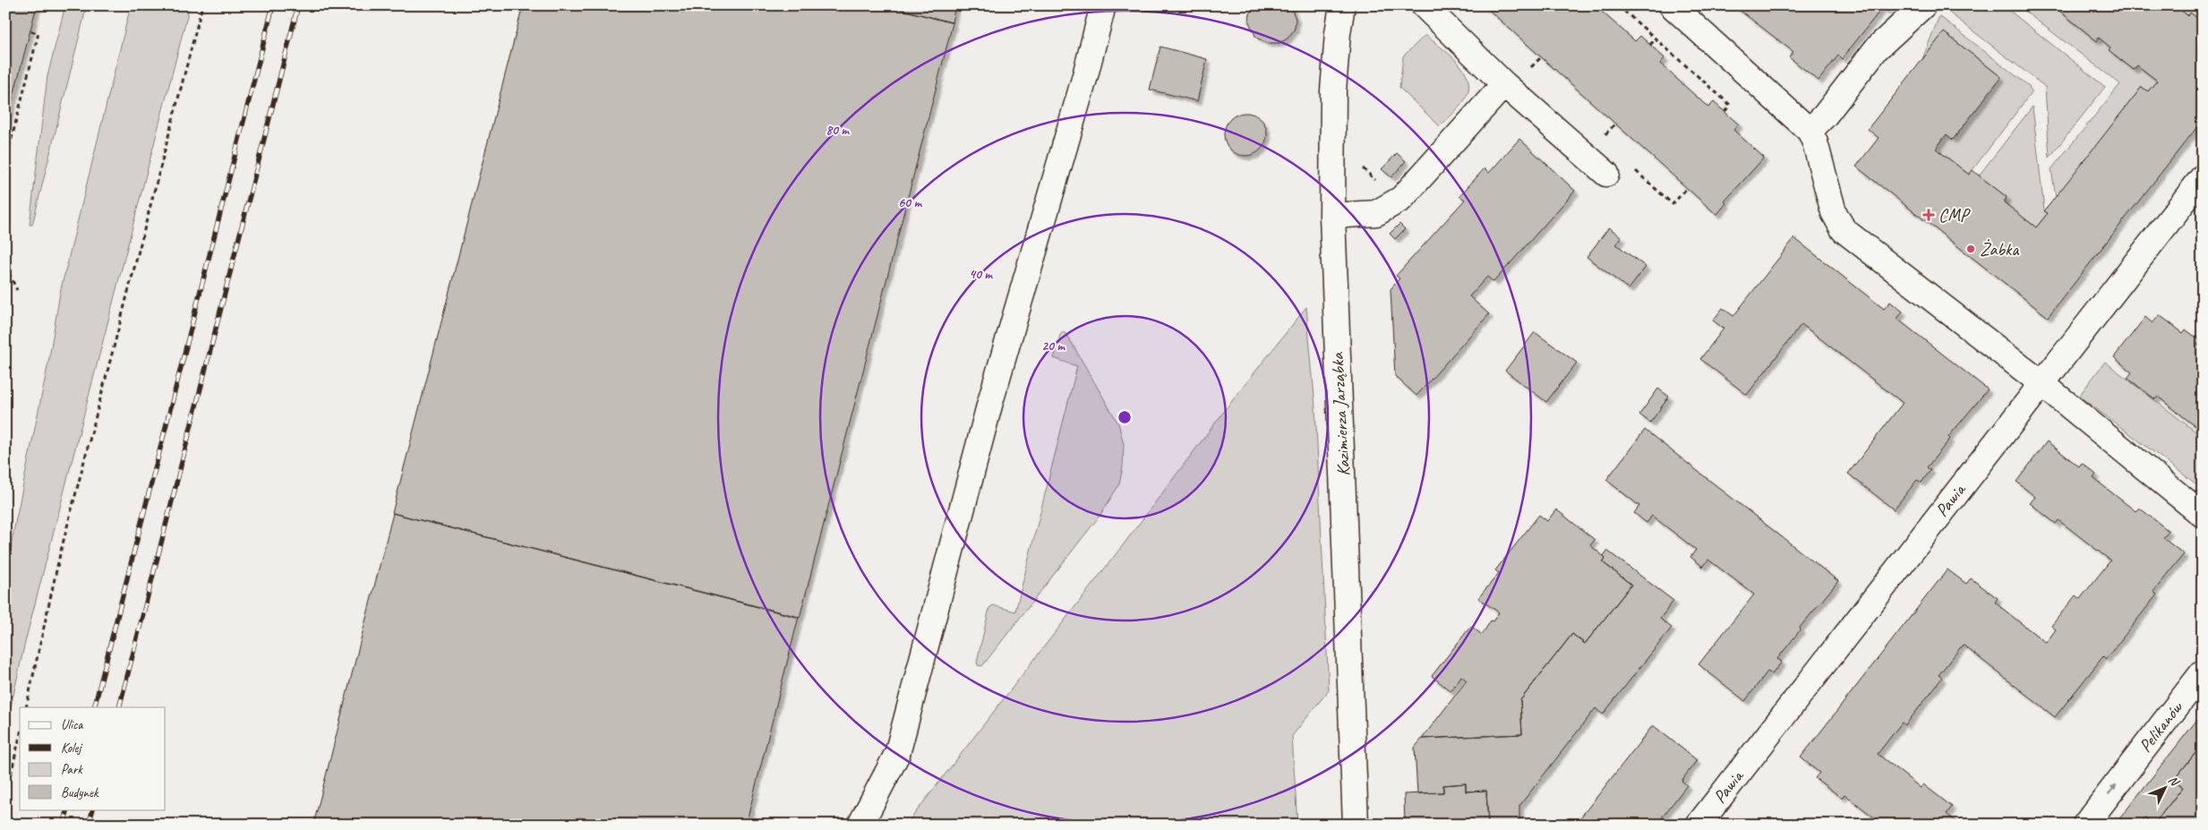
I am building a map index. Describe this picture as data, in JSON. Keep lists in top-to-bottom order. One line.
{"streets":{"street":["Kazimierza Jarząbka","Pawia","Pelikanów"]},"one_way":["Pelikanów"],"places":{"health":["CMP"],"other":["Żabka"]},"legend":["Ulica","Kolej","Park","Budynek"],"north":"top right","rings":["80 m","60 m","40 m","20 m"]}
